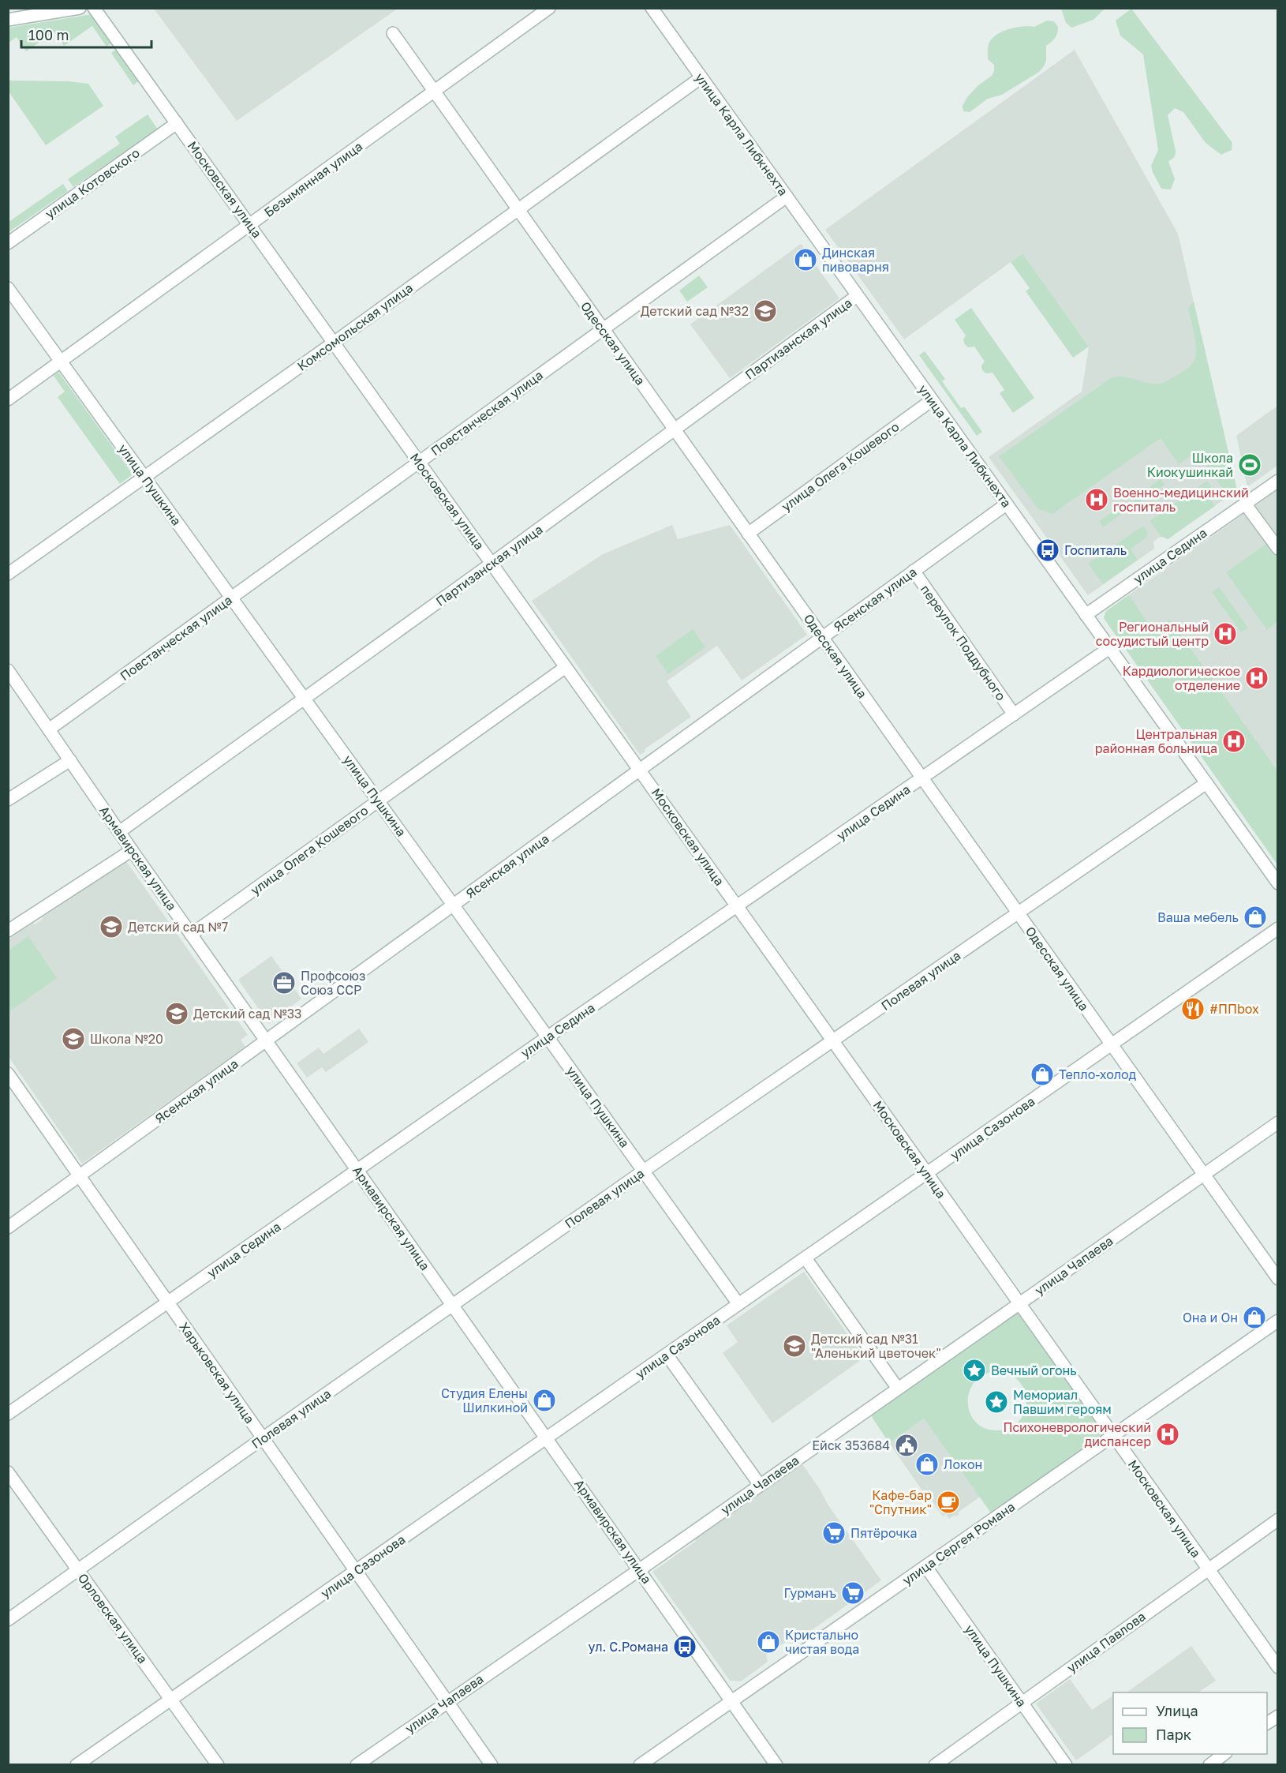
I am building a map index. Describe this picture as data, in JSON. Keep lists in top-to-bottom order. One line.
{"streets":{"street":["улица Карла Либкнехта","Безымянная улица","улица Котовского","Московская улица","Комсомольская улица","Партизанская улица","Одесская улица","Повстанческая улица","улица Олега Кошевого","улица Пушкина","улица Седина","Ясенская улица","переулок Поддубного","Армавирская улица","Полевая улица","улица Сазонова","улица Чапаева","Харьковская улица","улица Сергея Романа","Орловская улица","улица Павлова"]},"crossings":[["улица Карла Либкнехта","Комсомольская улица"],["улица Карла Либкнехта","Партизанская улица"],["улица Карла Либкнехта","Повстанческая улица"],["улица Карла Либкнехта","улица Олега Кошевого"],["улица Карла Либкнехта","улица Седина"],["улица Карла Либкнехта","Ясенская улица"],["улица Карла Либкнехта","Полевая улица"],["Безымянная улица","Московская улица"],["Безымянная улица","Одесская улица"],["Безымянная улица","улица Пушкина"],["улица Котовского","Московская улица"],["Московская улица","Комсомольская улица"],["Московская улица","Партизанская улица"],["Московская улица","Повстанческая улица"],["Московская улица","улица Олега Кошевого"],["Московская улица","улица Седина"],["Московская улица","Ясенская улица"],["Московская улица","Полевая улица"],["Московская улица","улица Сазонова"],["Московская улица","улица Чапаева"],["Московская улица","улица Сергея Романа"],["Московская улица","улица Павлова"],["Комсомольская улица","Одесская улица"],["Комсомольская улица","улица Пушкина"],["Партизанская улица","Одесская улица"],["Партизанская улица","улица Пушкина"],["Партизанская улица","Армавирская улица"],["Одесская улица","Повстанческая улица"],["Одесская улица","улица Олега Кошевого"],["Одесская улица","улица Седина"],["Одесская улица","Ясенская улица"],["Одесская улица","Полевая улица"],["Одесская улица","улица Сазонова"],["Одесская улица","улица Чапаева"],["Повстанческая улица","улица Пушкина"],["Повстанческая улица","Армавирская улица"],["улица Олега Кошевого","улица Пушкина"],["улица Олега Кошевого","Армавирская улица"],["улица Пушкина","улица Седина"],["улица Пушкина","Ясенская улица"],["улица Пушкина","Полевая улица"],["улица Пушкина","улица Сазонова"],["улица Пушкина","улица Сергея Романа"],["улица Пушкина","улица Павлова"],["улица Седина","переулок Поддубного"],["улица Седина","Армавирская улица"],["улица Седина","Харьковская улица"],["Ясенская улица","переулок Поддубного"],["Ясенская улица","Армавирская улица"],["Ясенская улица","Харьковская улица"],["Армавирская улица","Полевая улица"],["Армавирская улица","улица Сазонова"],["Армавирская улица","улица Чапаева"],["Армавирская улица","улица Сергея Романа"],["Полевая улица","Харьковская улица"],["Полевая улица","Орловская улица"],["улица Сазонова","Харьковская улица"],["улица Сазонова","Орловская улица"],["улица Чапаева","Харьковская улица"]],"places":{"shop":["Динская пивоварня","Ваша мебель","Тепло-холод","Она и Он","Студия Елены Шилкиной","Локон","Кристально чистая вода"],"school or university":["Детский сад №32","Детский сад №7","Детский сад №33","Школа №20","Детский сад №31 \"Аленький цветочек\""],"sports":["Школа Киокушинкай"],"hospital":["Военно-медицинский госпиталь","Региональный сосудистый центр","Кардиологическое отделение","Центральная районная больница","Психоневрологический диспансер"],"bus stop":["Госпиталь","ул. С.Романа"],"office":["Профсоюз Союз ССР"],"restaurant":["#ППbox"],"place":["Вечный огонь","Мемориал Павшим героям"],"public building":["Ейск 353684"],"cafe":["Кафе-бар \"Спутник\""],"supermarket":["Пятёрочка","Гурманъ"]},"legend":["Улица","Парк"],"scale_bar":"100 m"}
